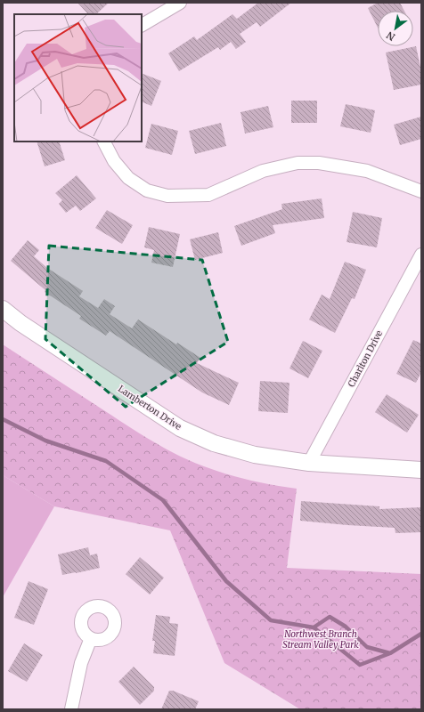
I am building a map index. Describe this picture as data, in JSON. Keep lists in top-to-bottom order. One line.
{"streets":{"street":["Charlton Drive","Lamberton Drive"]},"crossings":[["Charlton Drive","Lamberton Drive"]],"parks":["Northwest Branch Stream Valley Park"],"north":"bottom left"}
